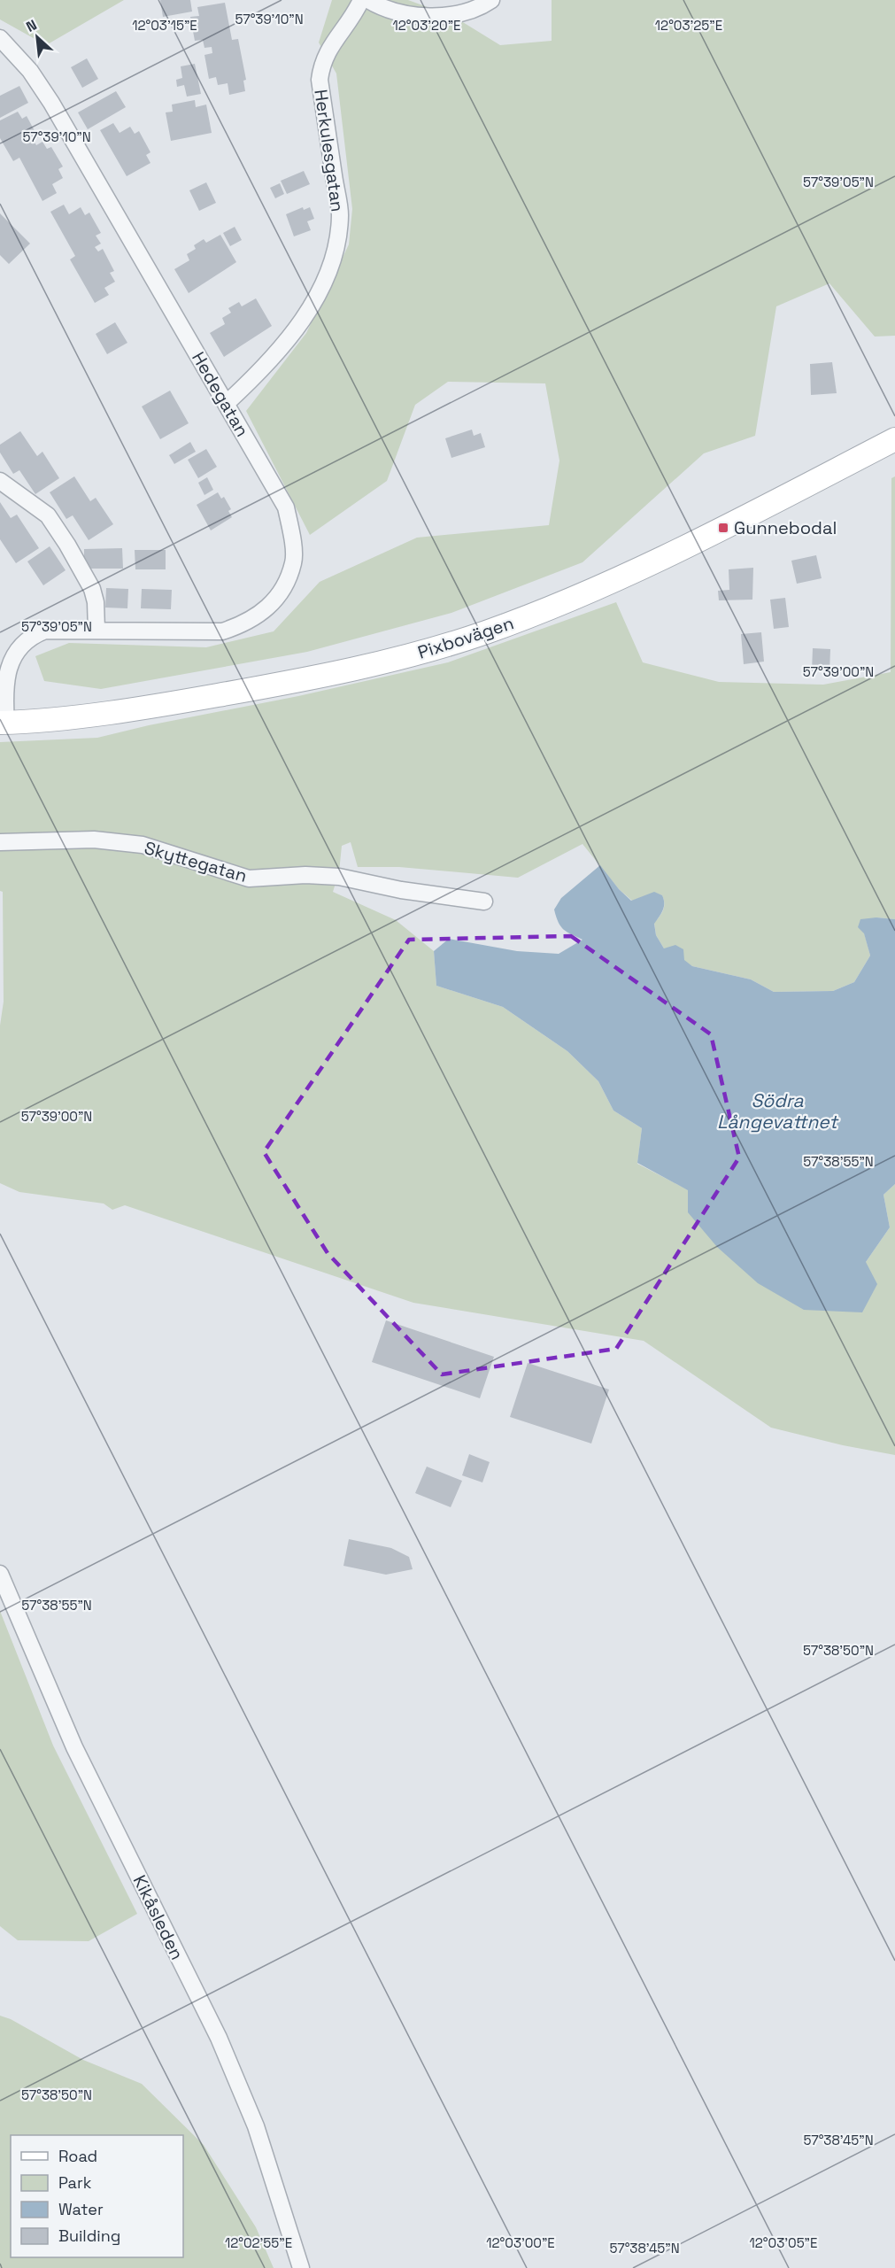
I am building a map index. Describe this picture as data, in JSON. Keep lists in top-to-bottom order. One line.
{"streets":{"street":["Herkulesgatan","Hedegatan","Pixbovägen","Skyttegatan","Kikåsleden"]},"crossings":[["Herkulesgatan","Hedegatan"],["Hedegatan","Pixbovägen"]],"water":["Södra Långevattnet"],"places":{"transit":["Gunnebodal"]},"legend":["Road","Park","Water","Building"],"north":"top left","coordinates":["57°39'10\"N","12°03'15\"E","12°03'20\"E","12°03'25\"E","57°39'05\"N","57°39'00\"N","57°38'55\"N","57°38'50\"N","57°38'45\"N","12°02'55\"E","12°03'00\"E","12°03'05\"E"]}
